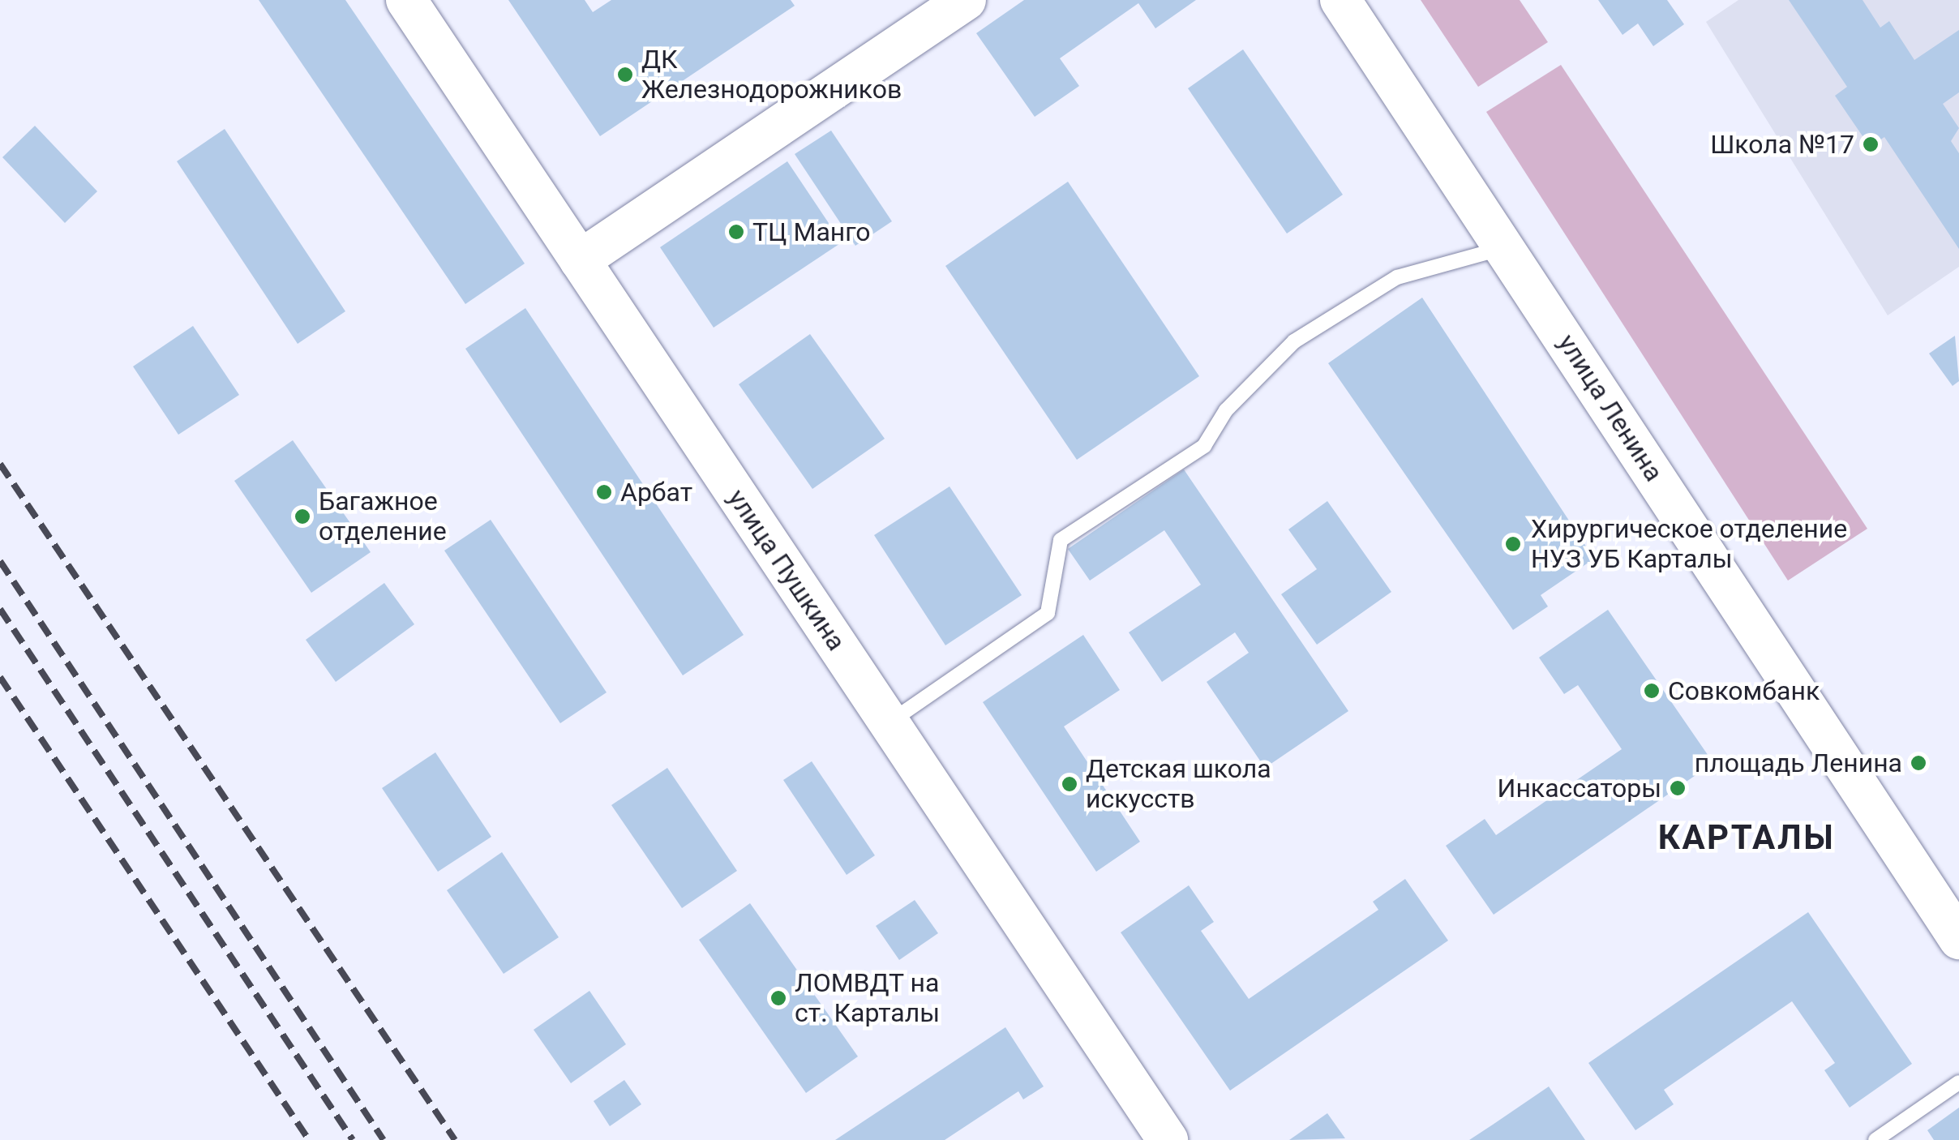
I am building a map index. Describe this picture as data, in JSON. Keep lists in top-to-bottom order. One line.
{"streets":{"street":["улица Ленина","улица Пушкина"]},"districts":["КАРТАЛЫ"],"places":["ДК Железнодорожников","Школа №17","ТЦ Манго","Арбат","Багажное отделение","Хирургическое отделение НУЗ УБ Карталы","Совкомбанк","площадь Ленина","Детская школа искусств","Инкассаторы","ЛОМВДТ на ст. Карталы"]}
